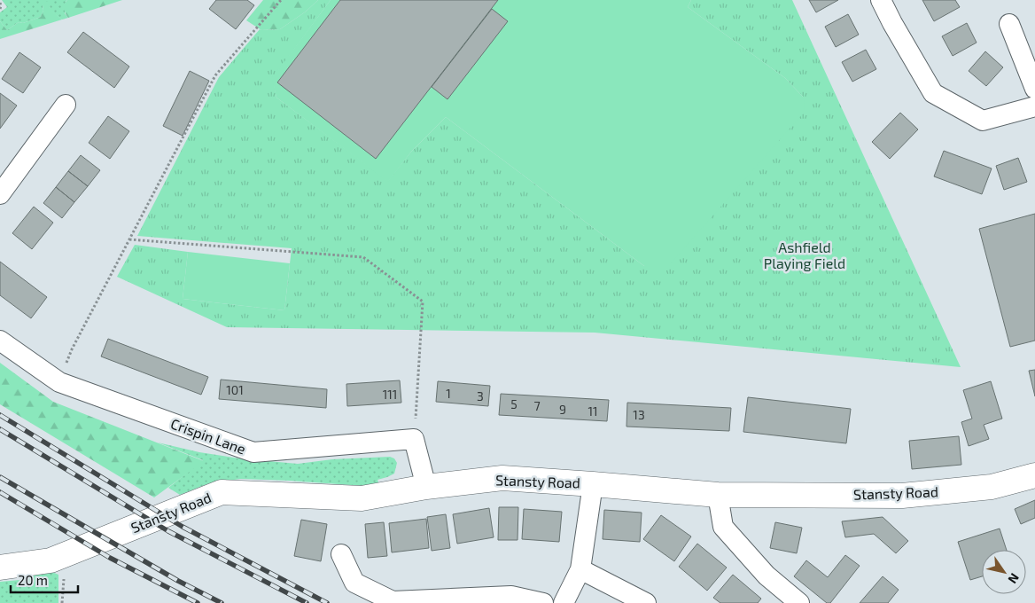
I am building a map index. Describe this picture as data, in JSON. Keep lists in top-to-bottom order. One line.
{"streets":{"main road":["Stansty Road"],"street":["Crispin Lane"]},"parks":["Ashfield Playing Field"],"house_numbers":["101","1","111","3","5","7","9","11","13"],"scale_bar":"20 m","north":"bottom right"}
